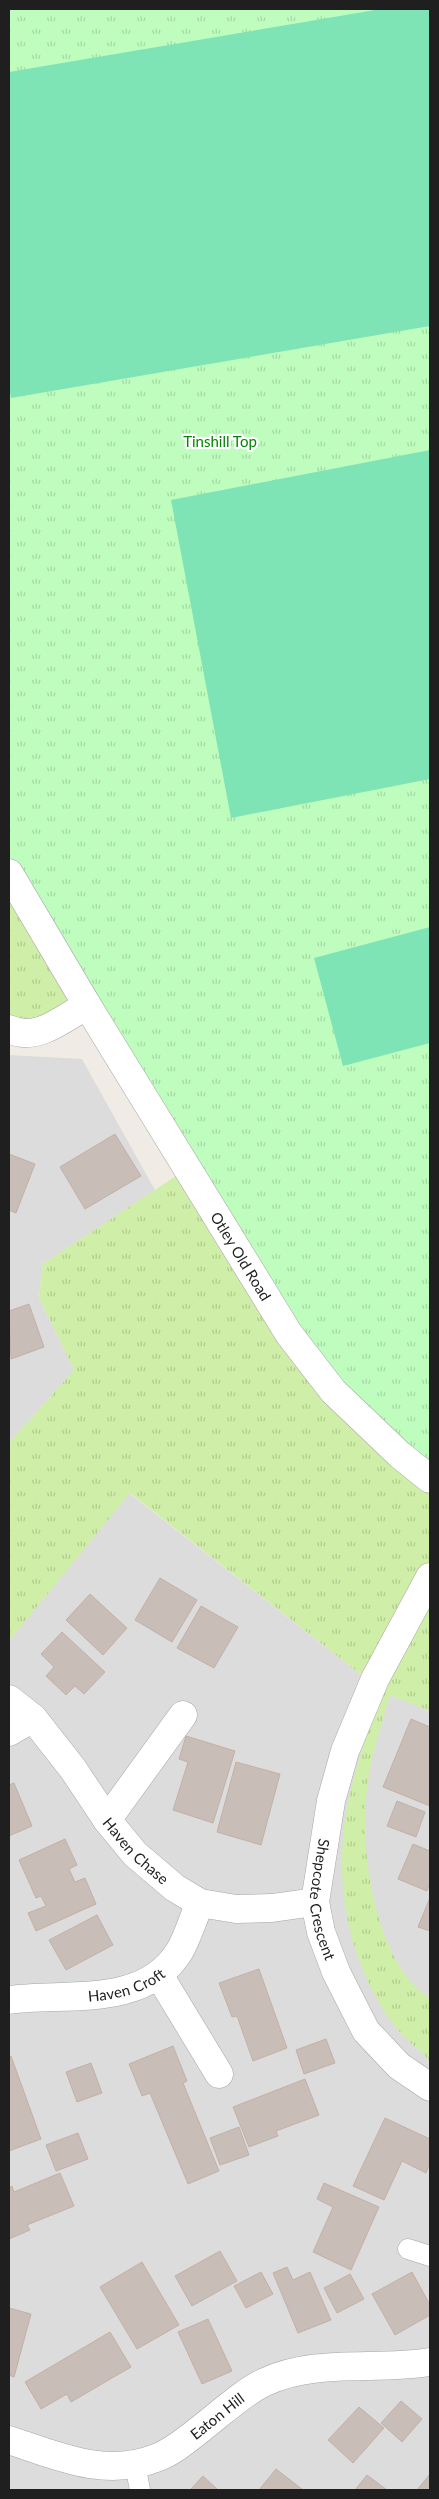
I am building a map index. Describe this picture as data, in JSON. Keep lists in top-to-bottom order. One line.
{"streets":{"street":["Otley Old Road","Haven Chase","Shepcote Crescent","Haven Croft","Eaton Hill"]},"crossings":[["Haven Chase","Shepcote Crescent"],["Haven Chase","Haven Croft"]],"parks":["Tinshill Top"]}
